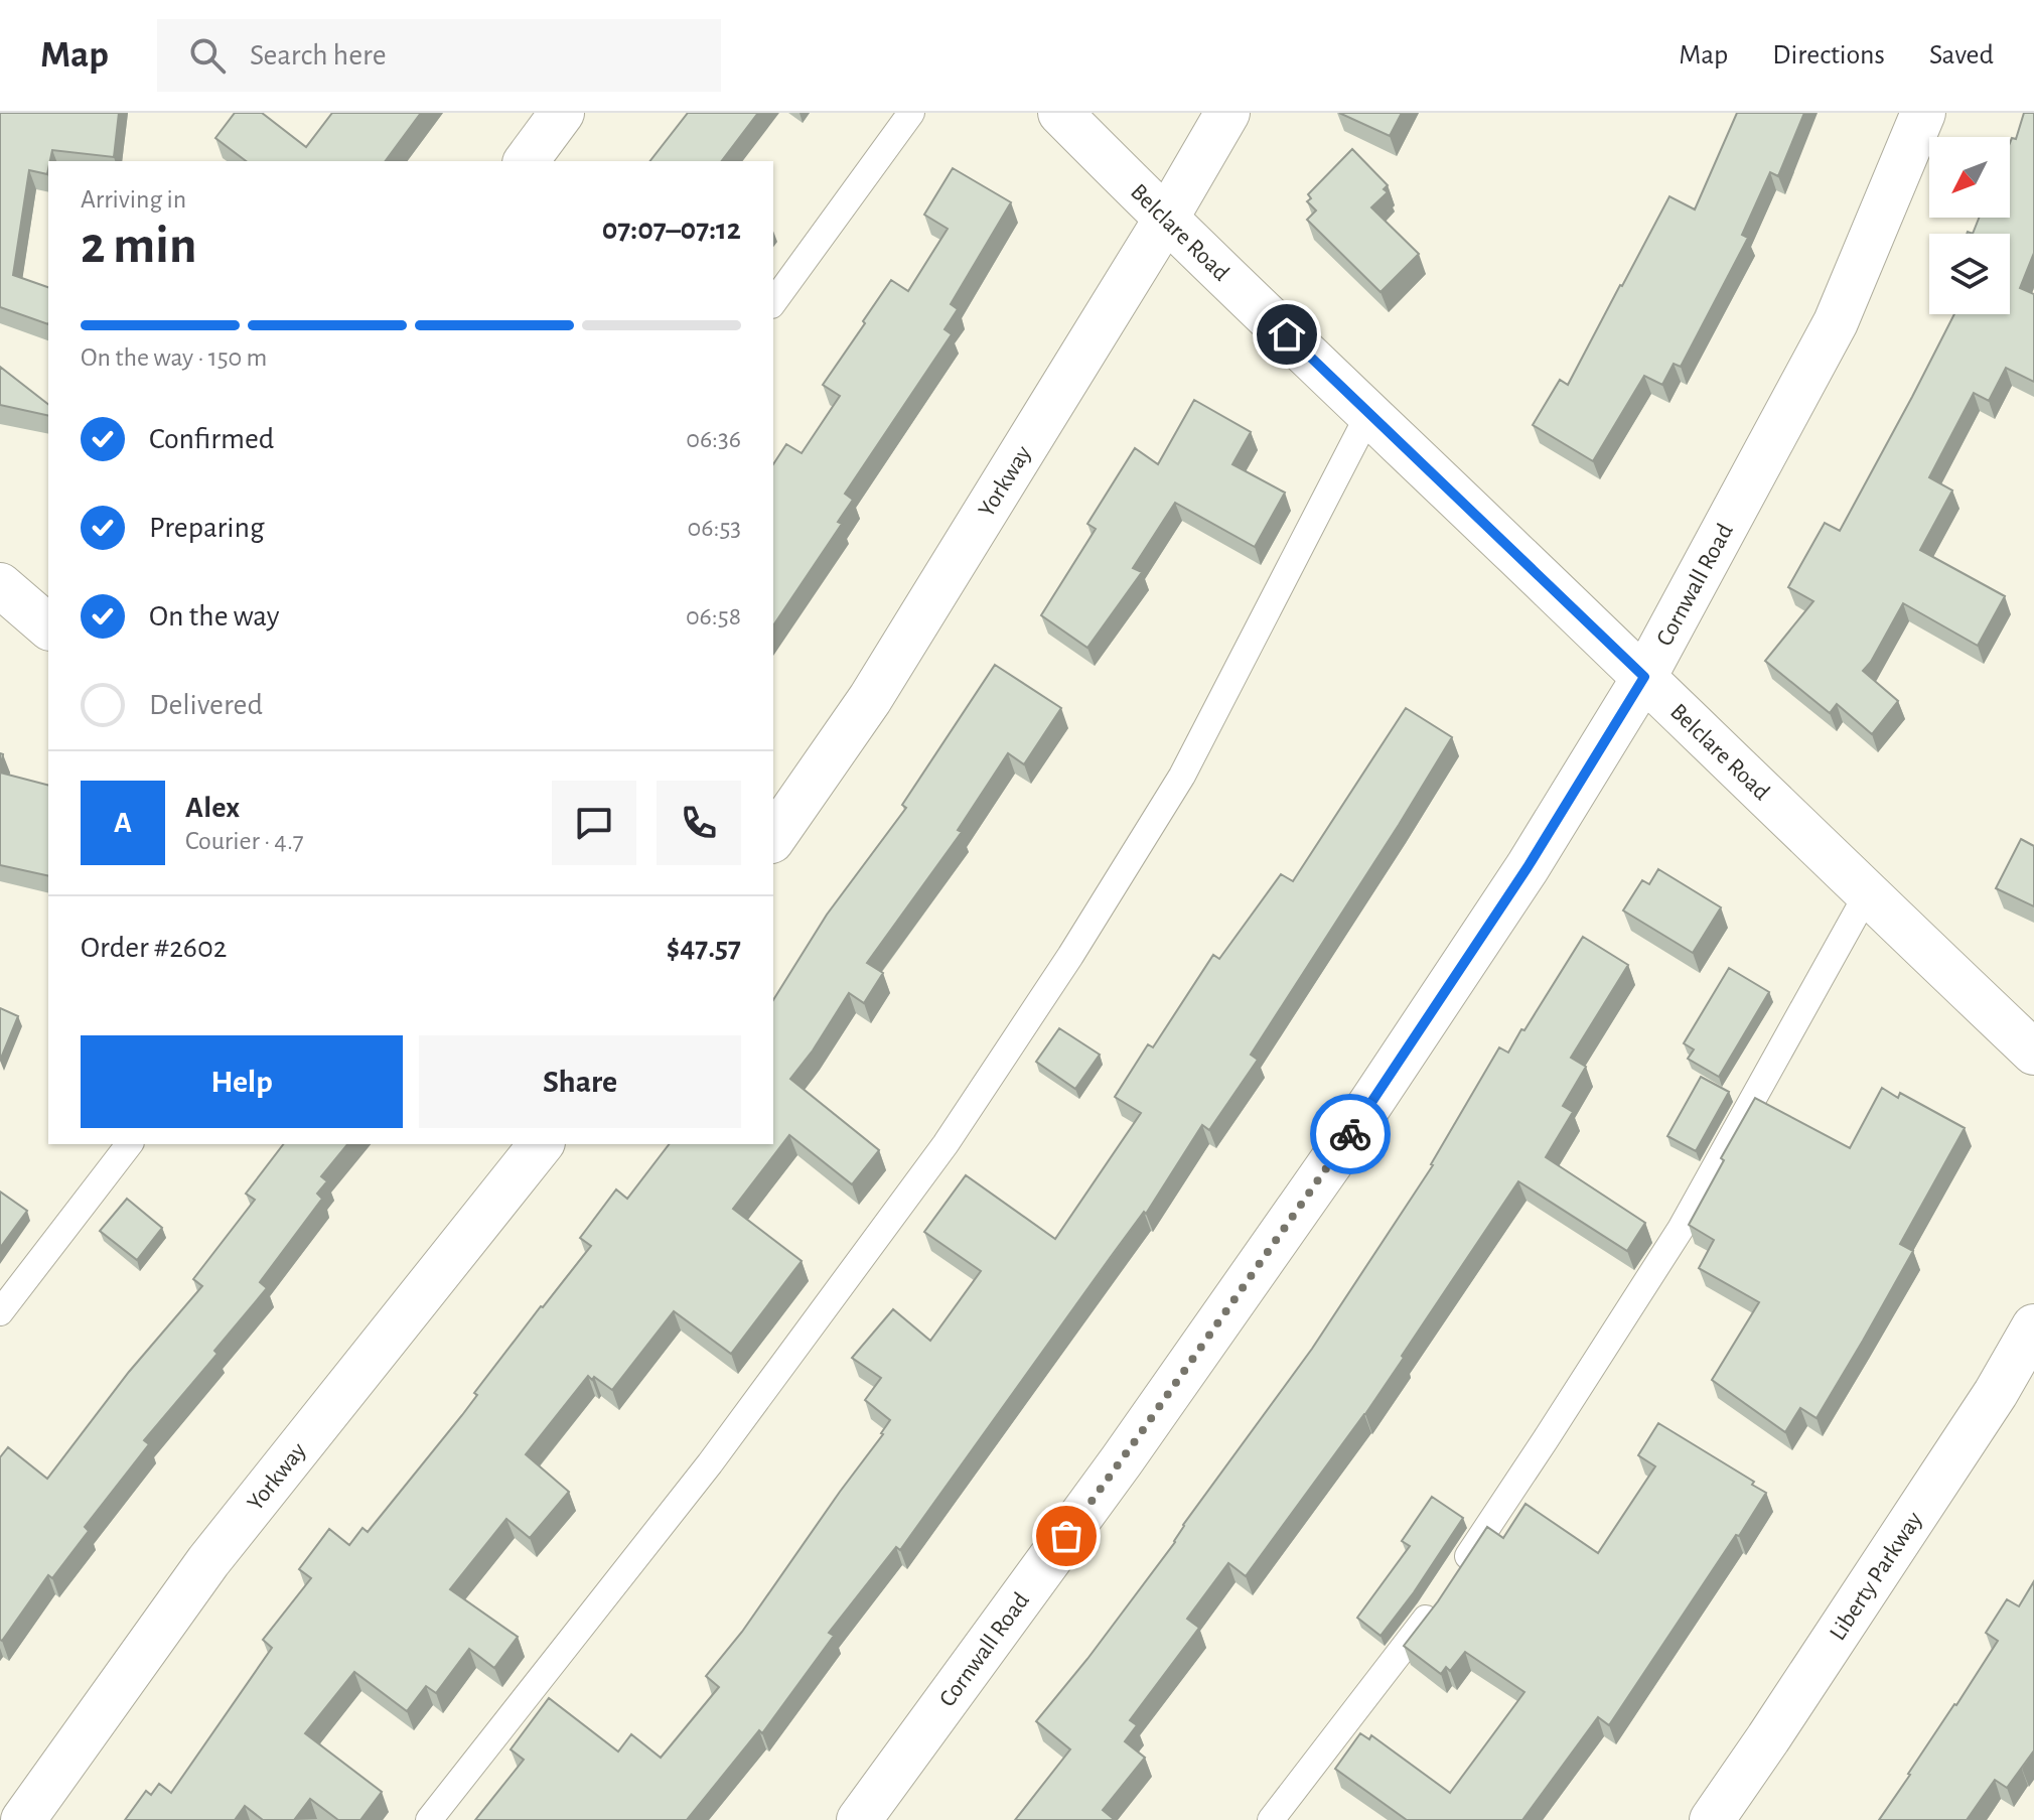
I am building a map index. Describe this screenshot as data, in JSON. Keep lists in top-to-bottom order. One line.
{"streets":{"street":["Belclare Road","Yorkway","Cornwall Road","Liberty Parkway"]},"crossings":[["Belclare Road","Yorkway"],["Belclare Road","Cornwall Road"]],"north":"bottom left","page":{"header":"Map","search":"Search here","nav":["Map","Directions","Saved"],"heading":["2 min","Arriving in","07:07–07:12"],"panel":["Alex","Courier · 4.7","Order #2602","$47.57"],"bar":"On the way · 150 m","list":[["Confirmed","06:36"],["Preparing","06:53"],["On the way","06:58"],"Delivered"],"round":"A","buttons":["Help","Share"]}}
